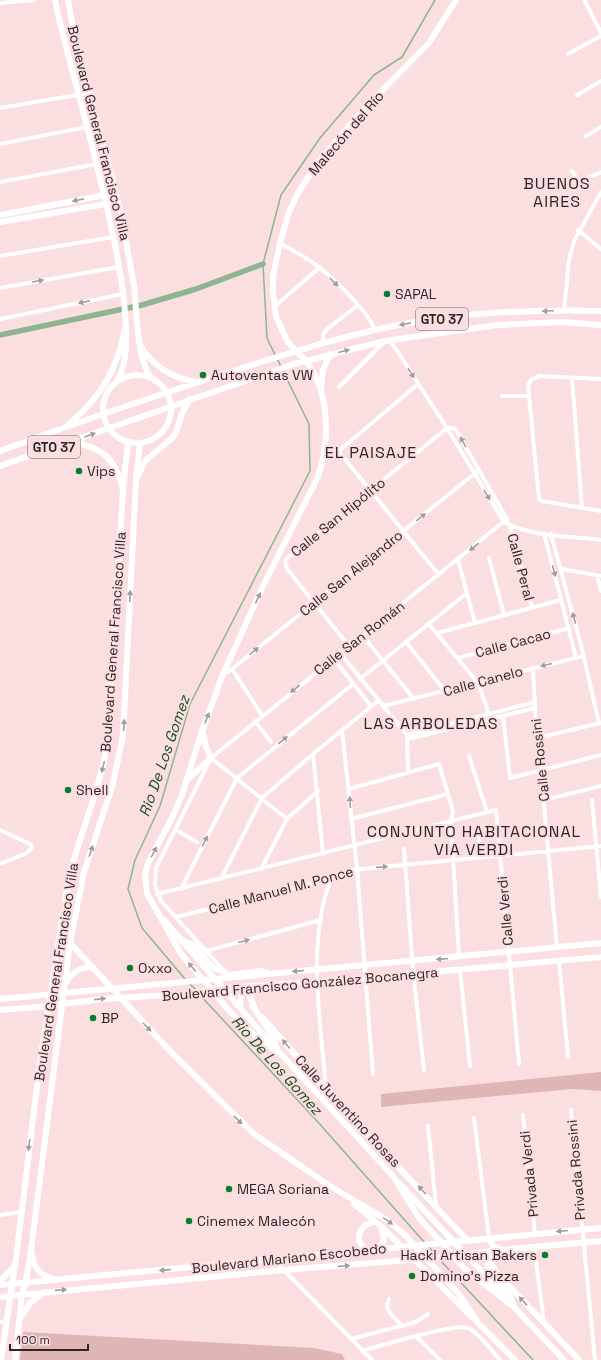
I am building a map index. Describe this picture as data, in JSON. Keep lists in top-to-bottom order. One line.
{"streets":{"main road":["Boulevard General Francisco Villa","Malecón del Río","GTO 37","Boulevard Francisco González Bocanegra","Calle Juventino Rosas","Boulevard Mariano Escobedo"],"street":["Calle San Hipólito","Calle Peral","Calle San Alejandro","Calle San Román","Calle Cacao","Calle Canelo","Calle Rossini","Calle Manuel M. Ponce","Calle Verdi","Privada Rossini","Privada Verdi"]},"crossings":[["Boulevard General Francisco Villa","GTO 37"],["Boulevard General Francisco Villa","Boulevard Francisco González Bocanegra"],["Boulevard General Francisco Villa","Boulevard Mariano Escobedo"],["Malecón del Río","GTO 37"],["Calle San Hipólito","Calle San Alejandro"],["Calle Canelo","Calle Rossini"],["Calle Rossini","Calle Manuel M. Ponce"],["Calle Rossini","Boulevard Francisco González Bocanegra"],["Calle Manuel M. Ponce","Calle Verdi"],["Calle Verdi","Boulevard Francisco González Bocanegra"],["Calle Juventino Rosas","Boulevard Mariano Escobedo"],["Privada Rossini","Boulevard Mariano Escobedo"],["Privada Verdi","Boulevard Mariano Escobedo"]],"one_way":["Calle San Alejandro"],"districts":["BUENOS AIRES","EL PAISAJE","LAS ARBOLEDAS","CONJUNTO HABITACIONAL VIA VERDI"],"water":["Rio De Los Gomez"],"places":["SAPAL","Autoventas VW","Vips","Shell","Oxxo","BP","MEGA Soriana","Cinemex Malecón","Hackl Artisan Bakers","Domino's Pizza"],"scale_bar":"100 m"}
